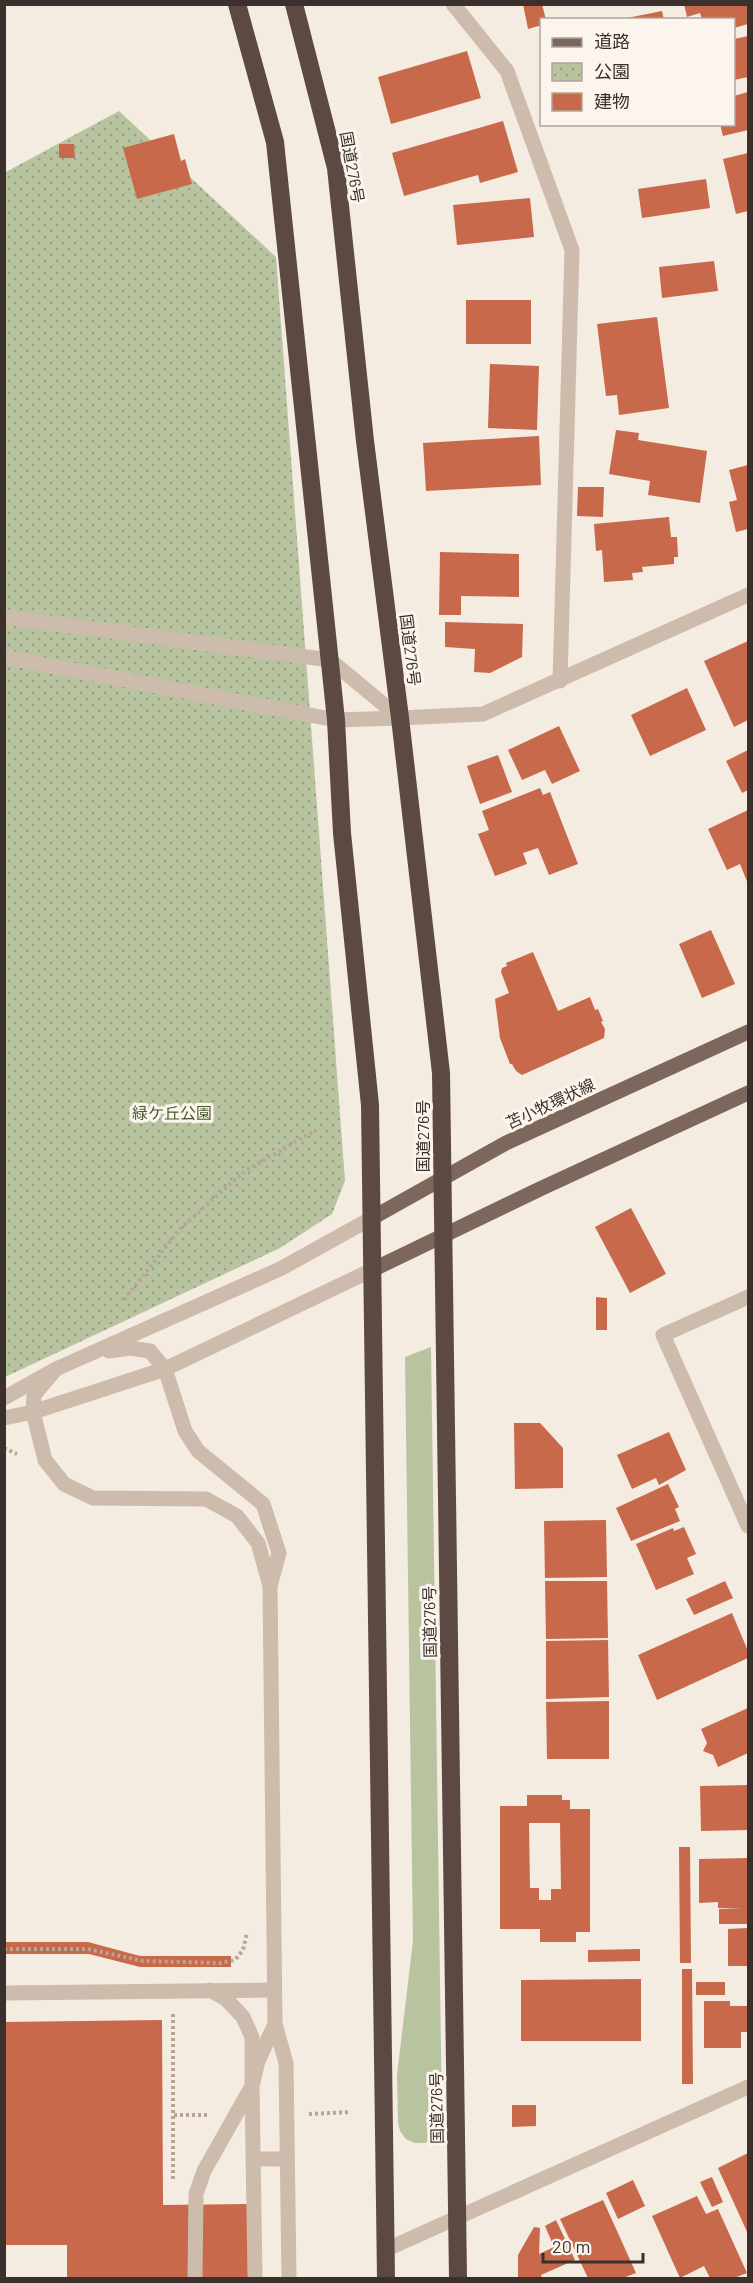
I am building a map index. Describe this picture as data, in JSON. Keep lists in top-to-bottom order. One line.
{"streets":{"highway":["国道276号"],"main road":["苫小牧環状線"]},"crossings":[["国道276号","苫小牧環状線"]],"parks":["緑ケ丘公園"],"legend":["道路","公園","建物"],"scale_bar":"20 m"}
